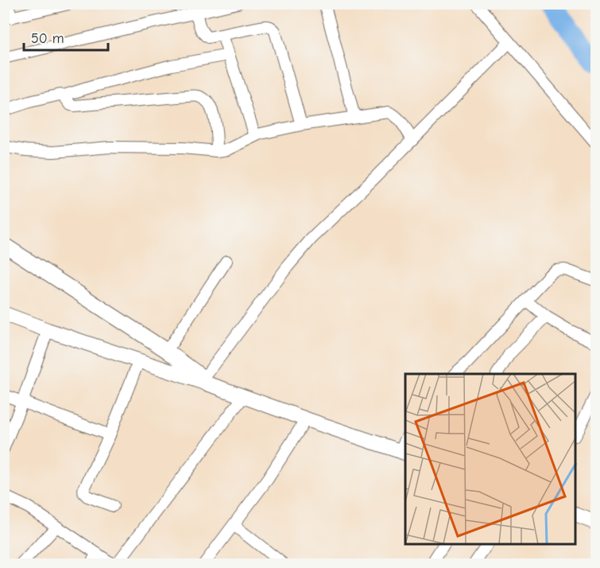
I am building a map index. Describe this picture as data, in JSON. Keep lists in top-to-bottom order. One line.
{"scale_bar":"50 m"}
